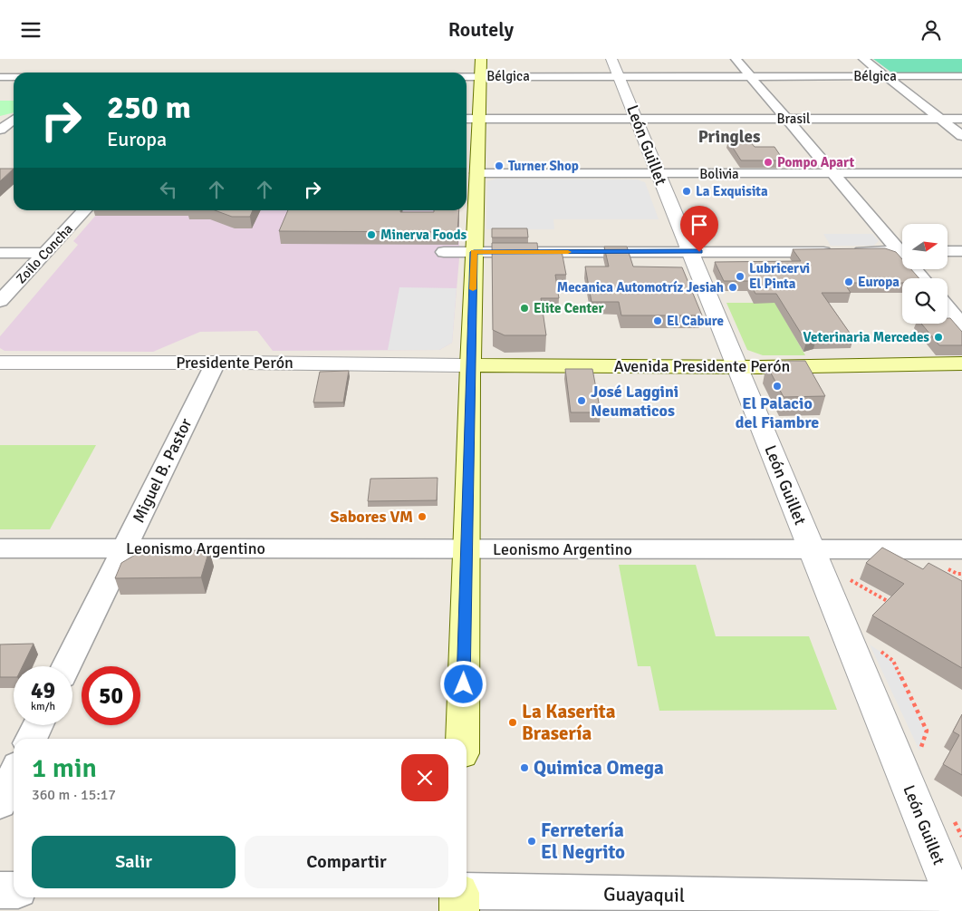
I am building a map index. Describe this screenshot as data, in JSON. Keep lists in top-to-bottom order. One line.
{"streets":{"main road":["Avenida Presidente Perón"],"street":["Bélgica","Brasil","León Guillet","Bolivia","Zoilo Concha","Presidente Perón","Miguel B. Pastor","Leonismo Argentino","Guayaquil"]},"crossings":[["Bélgica","León Guillet"],["Brasil","León Guillet"],["León Guillet","Bolivia"],["León Guillet","Avenida Presidente Perón"],["León Guillet","Leonismo Argentino"],["León Guillet","Guayaquil"],["Presidente Perón","Avenida Presidente Perón"],["Presidente Perón","Miguel B. Pastor"],["Miguel B. Pastor","Leonismo Argentino"]],"districts":["Pringles"],"places":["Pompo Apart","Turner Shop","La Exquisita","Minerva Foods","Lubricervi El Pinta","Europa","Mecanica Automotríz Jesiah","Elite Center","El Cabure","Veterinaria Mercedes","El Palacio del Fiambre","José Laggini Neumaticos","Sabores VM","La Kaserita Brasería","Quimica Omega","Ferretería El Negrito"],"north":"right","page":{"header":"Routely","turn":["250 m","Europa"],"speed":"49 km/h","limit":"50","heading":["1 min","360 m · 15:17"],"buttons":["Salir","Compartir"]}}
